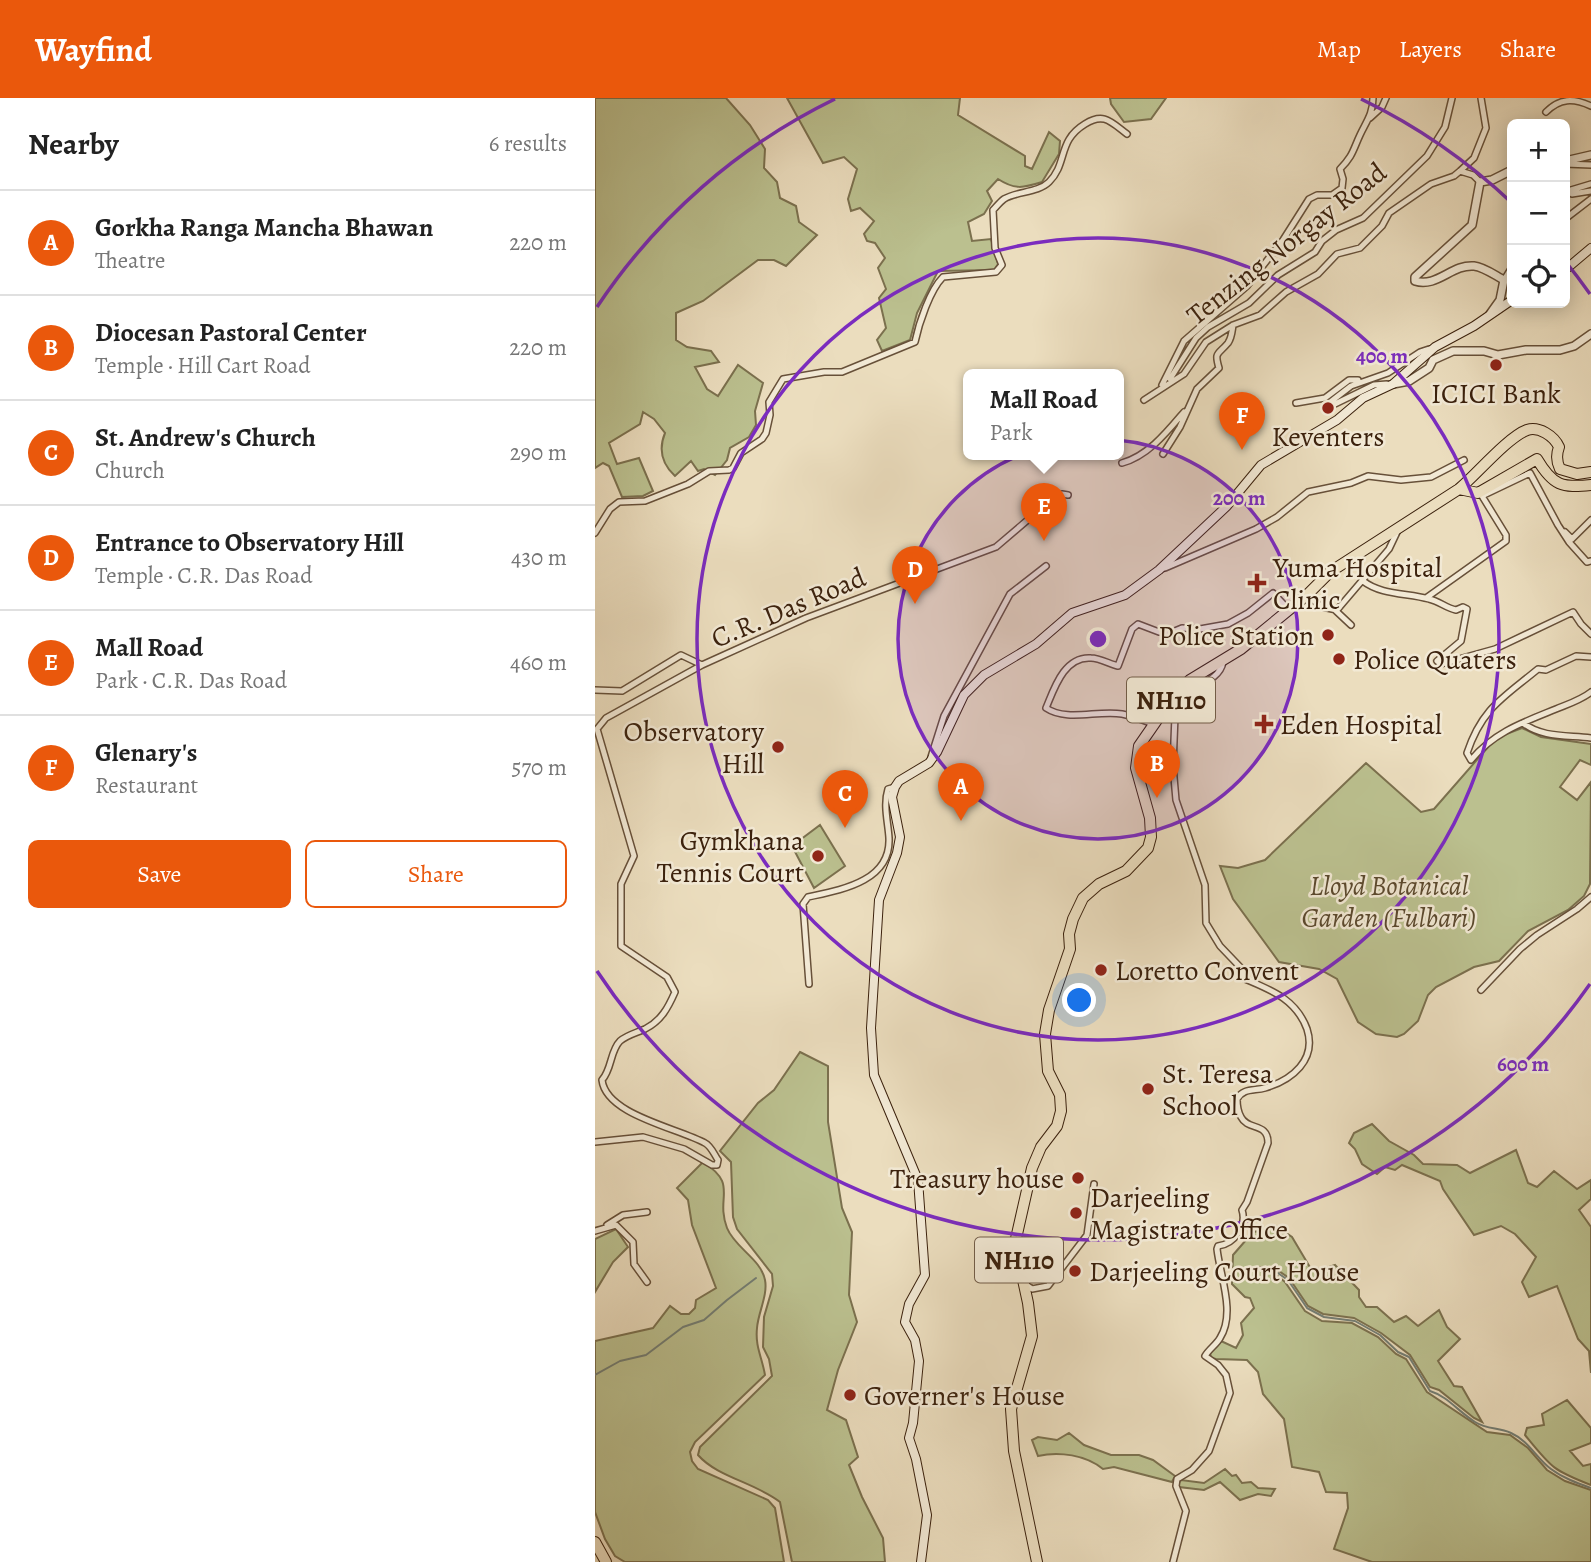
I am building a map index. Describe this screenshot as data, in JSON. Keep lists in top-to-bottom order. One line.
{"streets":{"highway":["NH110"],"street":["Tenzing Norgay Road","C.R. Das Road"]},"parks":["Lloyd Botanical Garden (Fulbari)"],"places":{"other":["ICICI Bank","Keventers","Police Station","Police Quaters","Observatory Hill","Gymkhana Tennis Court","Loretto Convent","St. Teresa School","Treasury house","Darjeeling Magistrate Office","Darjeeling Court House","Governer's House"],"health":["Yuma Hospital Clinic","Eden Hospital"]},"page":{"header":"Wayfind","nav":["Map","Layers","Share"],"heading":["Nearby","6 results"],"map_buttons":["+","−"],"list":[{"mark":"A","name":"Gorkha Ranga Mancha Bhawan","note":"Theatre","value":"220 m"},{"mark":"B","name":"Diocesan Pastoral Center","note":"Temple · Hill Cart Road","value":"220 m"},{"mark":"C","name":"St. Andrew's Church","note":"Church","value":"290 m"},{"mark":"D","name":"Entrance to Observatory Hill","note":"Temple · C.R. Das Road","value":"430 m"},{"mark":"E","name":"Mall Road","note":"Park · C.R. Das Road","value":"460 m"},{"mark":"F","name":"Glenary's","note":"Restaurant","value":"570 m"}],"popup":["Mall Road","Park"],"pins":["F","E","D","B","A","C"],"buttons":["Save","Share"]},"rings":["400 m","200 m","600 m"]}
